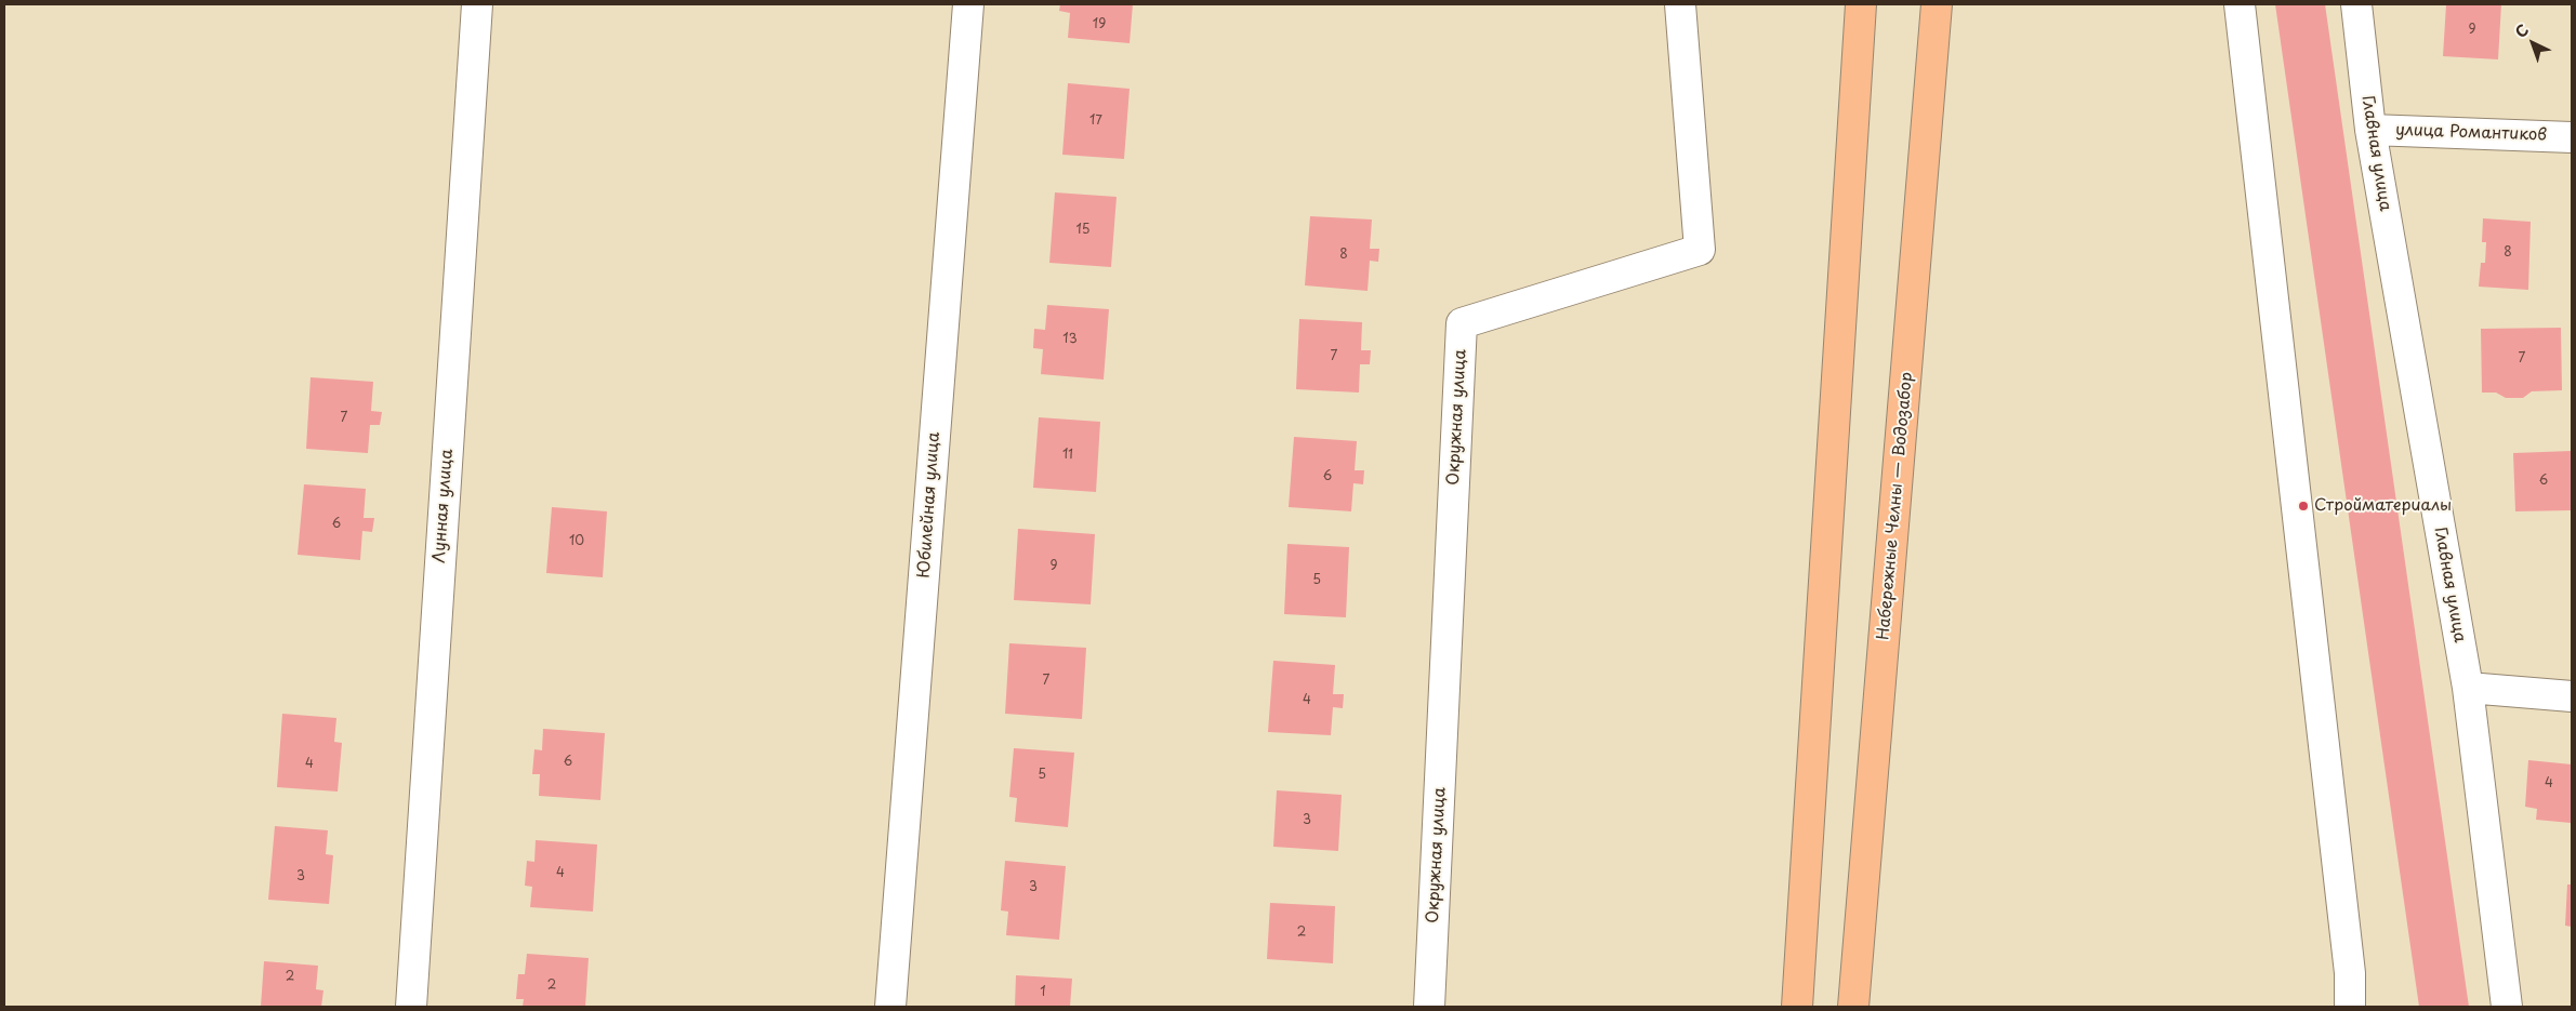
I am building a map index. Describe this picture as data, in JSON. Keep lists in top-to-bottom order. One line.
{"streets":{"main road":["Набережные Челны — Водозабор"],"street":["улица Романтиков","Главная улица","Окружная улица","Юбилейная улица","Лунная улица"]},"crossings":[["улица Романтиков","Главная улица"]],"places":["Стройматериалы"],"house_numbers":["19","9","17","15","8","8","13","7","7","7","11","6","6","6","10","9","5","7","4","6","4","5","4","3","4","3","3","2","2","2","1"],"north":"top left"}
